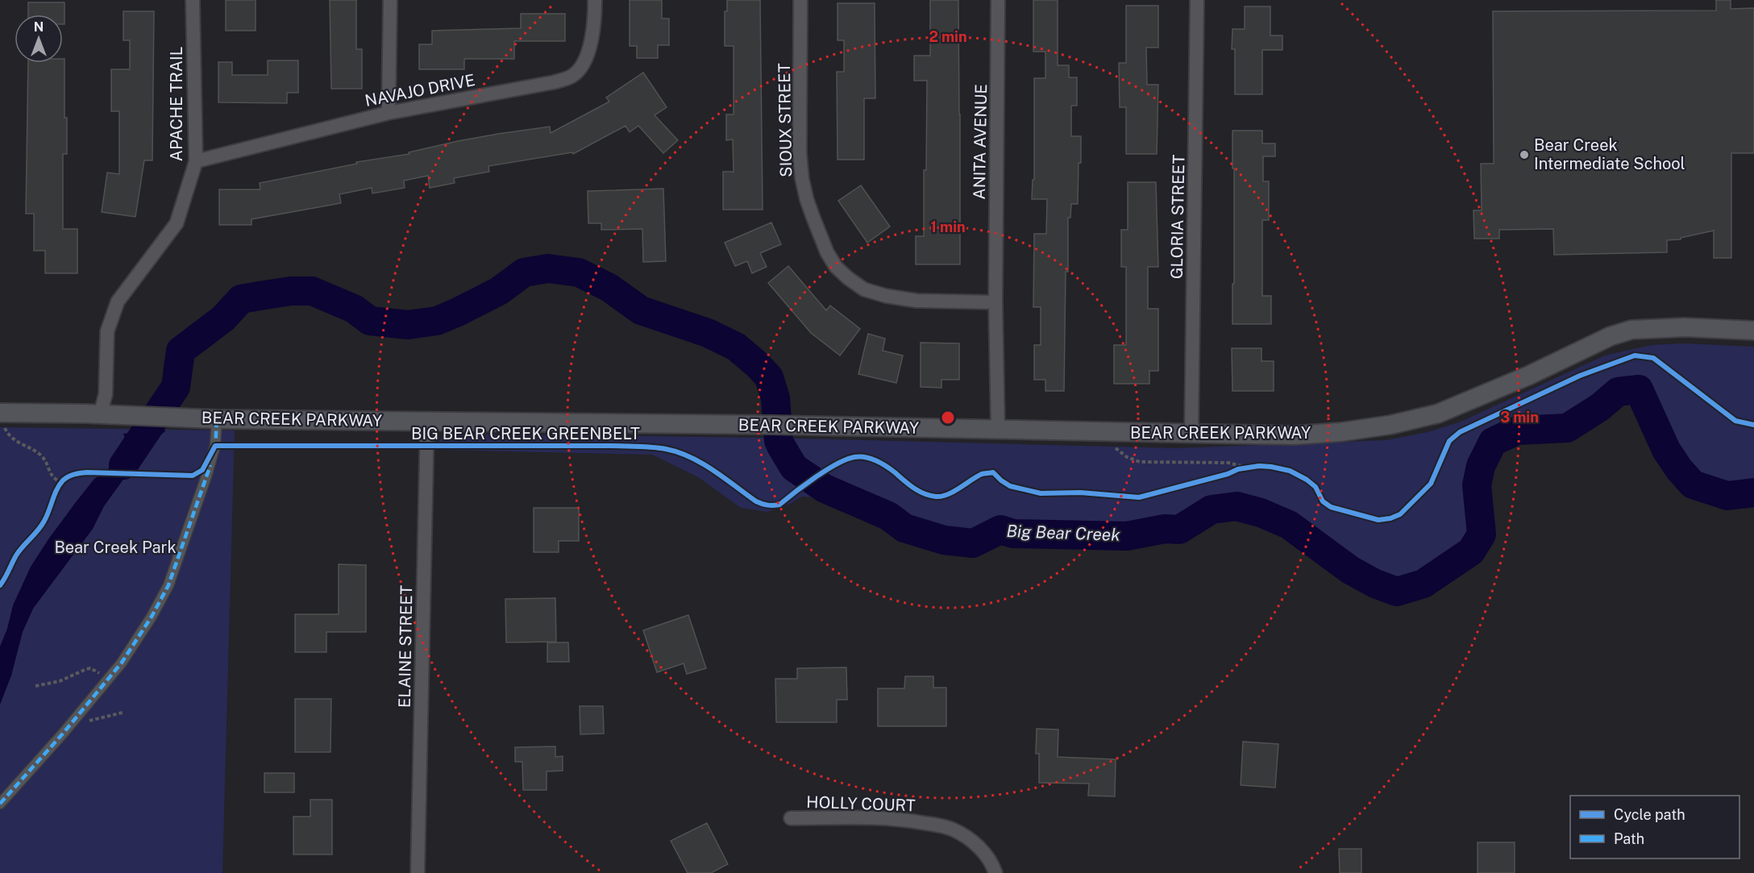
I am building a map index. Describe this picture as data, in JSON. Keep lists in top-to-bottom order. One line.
{"streets":{"main road":["BEAR CREEK PARKWAY"],"street":["NAVAJO DRIVE","APACHE TRAIL","SIOUX STREET","ANITA AVENUE","GLORIA STREET","ELAINE STREET","HOLLY COURT"],"cycle path":["BIG BEAR CREEK GREENBELT"]},"crossings":[["NAVAJO DRIVE","APACHE TRAIL"],["APACHE TRAIL","BEAR CREEK PARKWAY"],["SIOUX STREET","ANITA AVENUE"],["ANITA AVENUE","BEAR CREEK PARKWAY"],["GLORIA STREET","BEAR CREEK PARKWAY"],["BEAR CREEK PARKWAY","ELAINE STREET"]],"water":["Big Bear Creek"],"parks":["Bear Creek Park"],"places":["Bear Creek Intermediate School"],"legend":["Cycle path","Path"],"north":"top","rings":["2 min","1 min","3 min"]}
